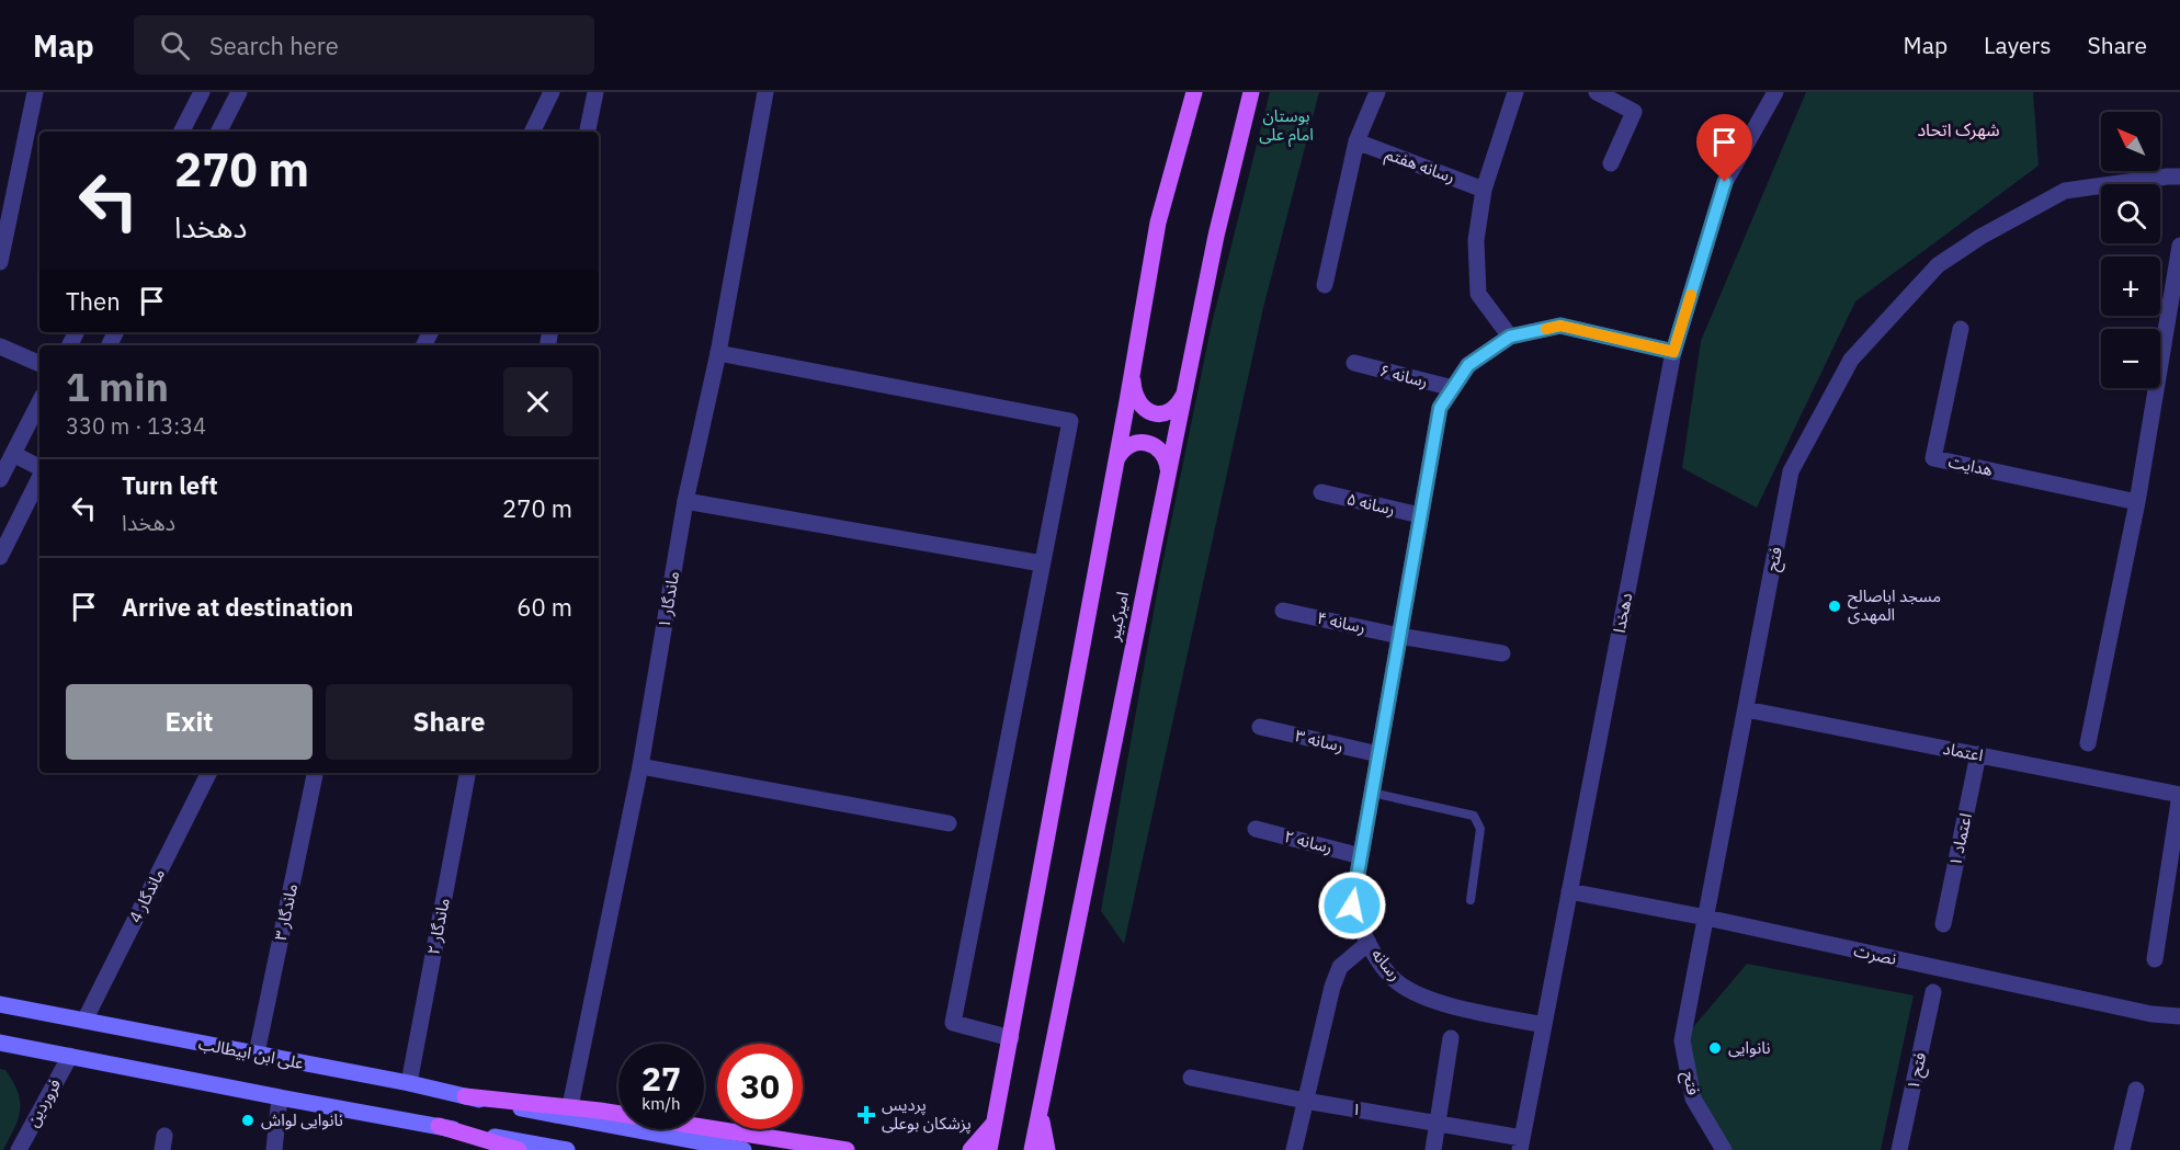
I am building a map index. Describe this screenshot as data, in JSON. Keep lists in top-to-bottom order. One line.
{"streets":{"main road":["امیرکبیر","علی ابن ابیطالب"],"street":["رسانه هفتم","رسانه ۶","هدایت","رسانه ۵","فتح","ماندگار ۱","دهخدا","رسانه ۴","رسانه ۳","اعتماد","اعتماد ۱","رسانه ۲","ماندگار 4","ماندگار ۳","ماندگار ۲","نصرت","رسانه","فتح ۱","فروردین","۱"]},"crossings":[["رسانه ۶","رسانه"],["رسانه ۵","رسانه"],["فتح","اعتماد"],["فتح","نصرت"],["دهخدا","نصرت"],["دهخدا","رسانه"],["دهخدا","۱"],["رسانه ۴","رسانه"],["رسانه ۳","رسانه"],["اعتماد","اعتماد ۱"],["رسانه ۲","رسانه"],["ماندگار 4","علی ابن ابیطالب"],["ماندگار ۳","علی ابن ابیطالب"],["ماندگار ۲","علی ابن ابیطالب"]],"districts":["شهرک اتحاد"],"parks":["بوستان امام علی"],"places":{"other":["مسجد اباصالح المهدی","نانوایی","نانوایی لواش"],"health":["پردیس پزشکان بوعلی"]},"north":"top left","page":{"header":"Map","search":"Search here","nav":["Map","Layers","Share"],"map_buttons":["+","−"],"turn":["270 m","دهخدا"],"then":"Then","heading":["1 min","330 m · 13:34"],"list":[{"name":"Turn left","note":"دهخدا","value":"270 m"},{"name":"Arrive at destination","value":"60 m"}],"buttons":["Exit","Share"],"speed":"27 km/h","limit":"30"}}
